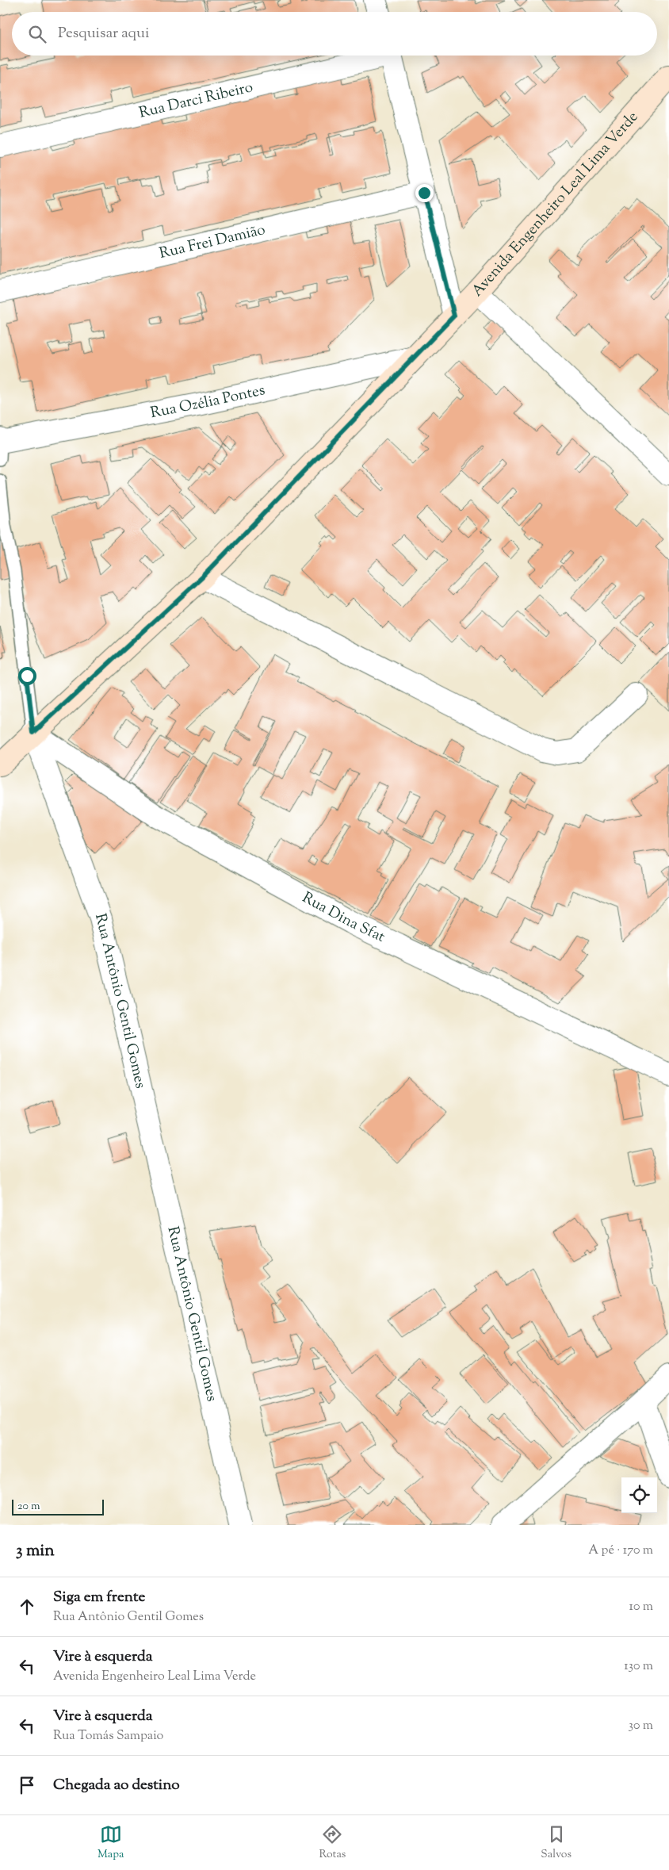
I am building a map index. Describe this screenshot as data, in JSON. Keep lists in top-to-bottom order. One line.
{"streets":{"street":["Rua Darci Ribeiro","Avenida Engenheiro Leal Lima Verde","Rua Frei Damião","Rua Ozélia Pontes","Rua Dina Sfat","Rua Antônio Gentil Gomes"]},"crossings":[["Avenida Engenheiro Leal Lima Verde","Rua Ozélia Pontes"],["Avenida Engenheiro Leal Lima Verde","Rua Dina Sfat"],["Avenida Engenheiro Leal Lima Verde","Rua Antônio Gentil Gomes"],["Rua Dina Sfat","Rua Antônio Gentil Gomes"]],"scale_bar":"20 m","page":{"search":"Pesquisar aqui","scale":"20 m","heading":["3 min","A pé · 170 m"],"list":[["Siga em frente","Rua Antônio Gentil Gomes","10 m"],["Vire à esquerda","Avenida Engenheiro Leal Lima Verde","130 m"],["Vire à esquerda","Rua Tomás Sampaio","30 m"],"Chegada ao destino"],"nav":["Mapa","Rotas","Salvos"]}}
